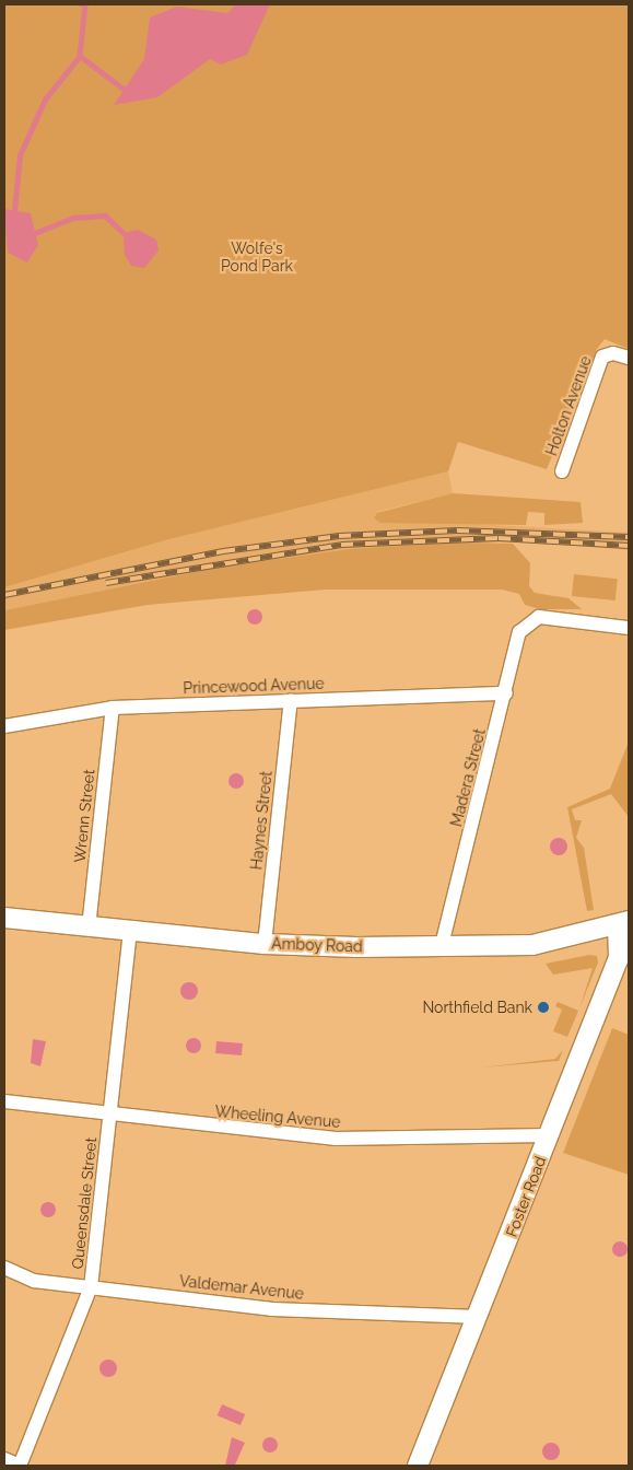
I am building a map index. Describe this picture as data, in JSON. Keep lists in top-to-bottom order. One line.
{"streets":{"main road":["Amboy Road","Foster Road"],"street":["Holton Avenue","Princewood Avenue","Madera Street","Wrenn Street","Haynes Street","Wheeling Avenue","Queensdale Street","Valdemar Avenue"]},"crossings":[["Princewood Avenue","Madera Street"],["Princewood Avenue","Wrenn Street"],["Princewood Avenue","Haynes Street"],["Madera Street","Amboy Road"],["Wrenn Street","Amboy Road"],["Haynes Street","Amboy Road"],["Amboy Road","Foster Road"],["Amboy Road","Queensdale Street"],["Wheeling Avenue","Foster Road"],["Wheeling Avenue","Queensdale Street"],["Foster Road","Valdemar Avenue"],["Queensdale Street","Valdemar Avenue"]],"parks":["Wolfe's Pond Park"],"places":["Northfield Bank"]}
